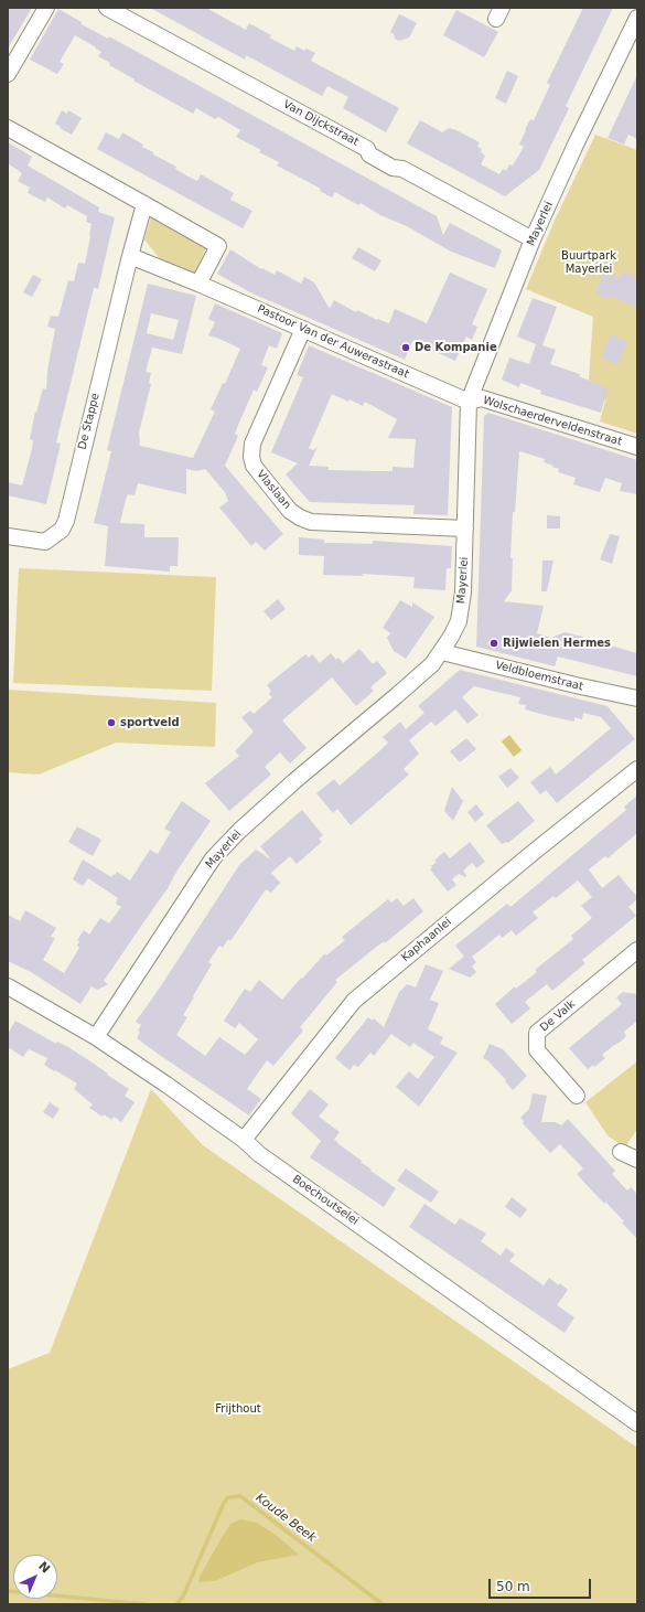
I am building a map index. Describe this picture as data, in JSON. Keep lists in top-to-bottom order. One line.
{"streets":{"street":["Van Dijckstraat","Mayerlei","Pastoor Van der Auwerastraat","De Stappe","Wolschaerderveldenstraat","Vlaslaan","Veldbloemstraat","Kaphaanlei","De Valk","Boechoutselei"]},"crossings":[["Van Dijckstraat","Mayerlei"],["Mayerlei","Pastoor Van der Auwerastraat"],["Mayerlei","Wolschaerderveldenstraat"],["Mayerlei","Vlaslaan"],["Mayerlei","Veldbloemstraat"],["Mayerlei","Boechoutselei"],["Pastoor Van der Auwerastraat","De Stappe"],["Pastoor Van der Auwerastraat","Wolschaerderveldenstraat"],["Pastoor Van der Auwerastraat","Vlaslaan"],["Kaphaanlei","Boechoutselei"]],"water":["Koude Beek"],"parks":["Buurtpark Mayerlei","Frijthout"],"places":["De Kompanie","Rijwielen Hermes","sportveld"],"scale_bar":"50 m","north":"top right"}
